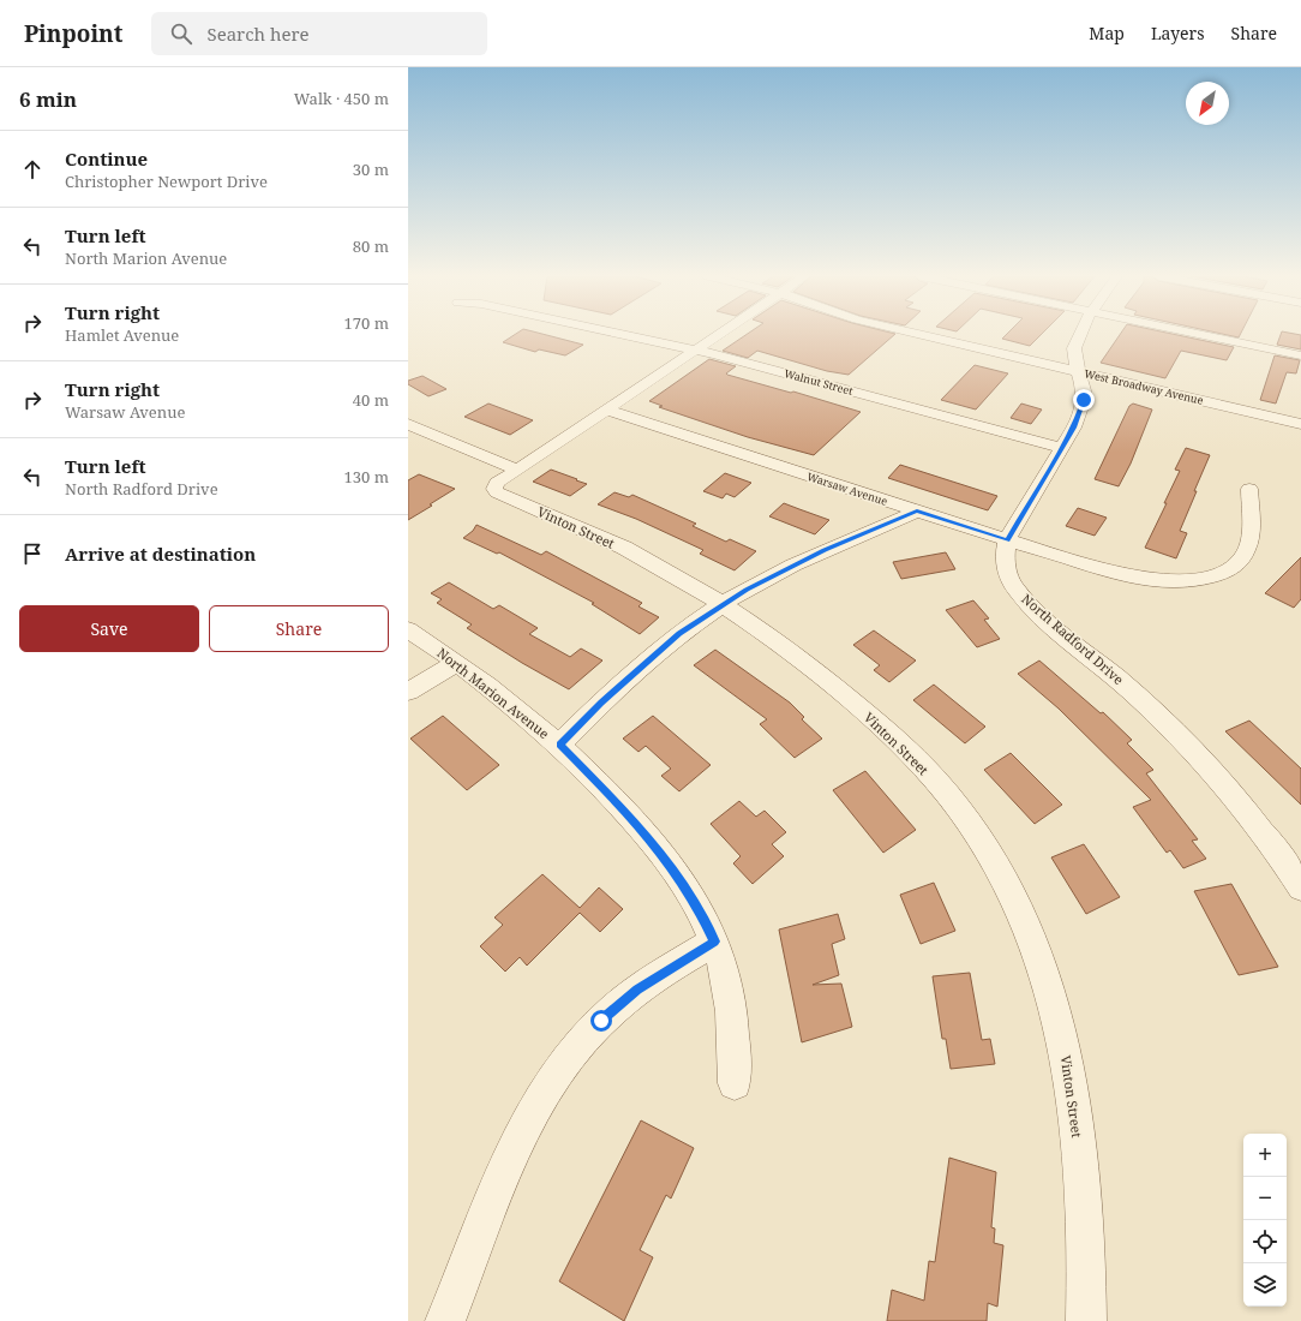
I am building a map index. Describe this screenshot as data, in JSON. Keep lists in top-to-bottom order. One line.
{"streets":{"street":["Walnut Street","West Broadway Avenue","Warsaw Avenue","Vinton Street","North Radford Drive","North Marion Avenue"]},"crossings":[["Walnut Street","North Radford Drive"],["West Broadway Avenue","North Radford Drive"],["Warsaw Avenue","North Radford Drive"]],"north":"bottom left","page":{"header":"Pinpoint","search":"Search here","nav":["Map","Layers","Share"],"heading":["6 min","Walk · 450 m"],"list":[["Continue","Christopher Newport Drive","30 m"],["Turn left","North Marion Avenue","80 m"],["Turn right","Hamlet Avenue","170 m"],["Turn right","Warsaw Avenue","40 m"],["Turn left","North Radford Drive","130 m"],"Arrive at destination"],"buttons":["Save","Share"],"map_buttons":["+","−"]}}
